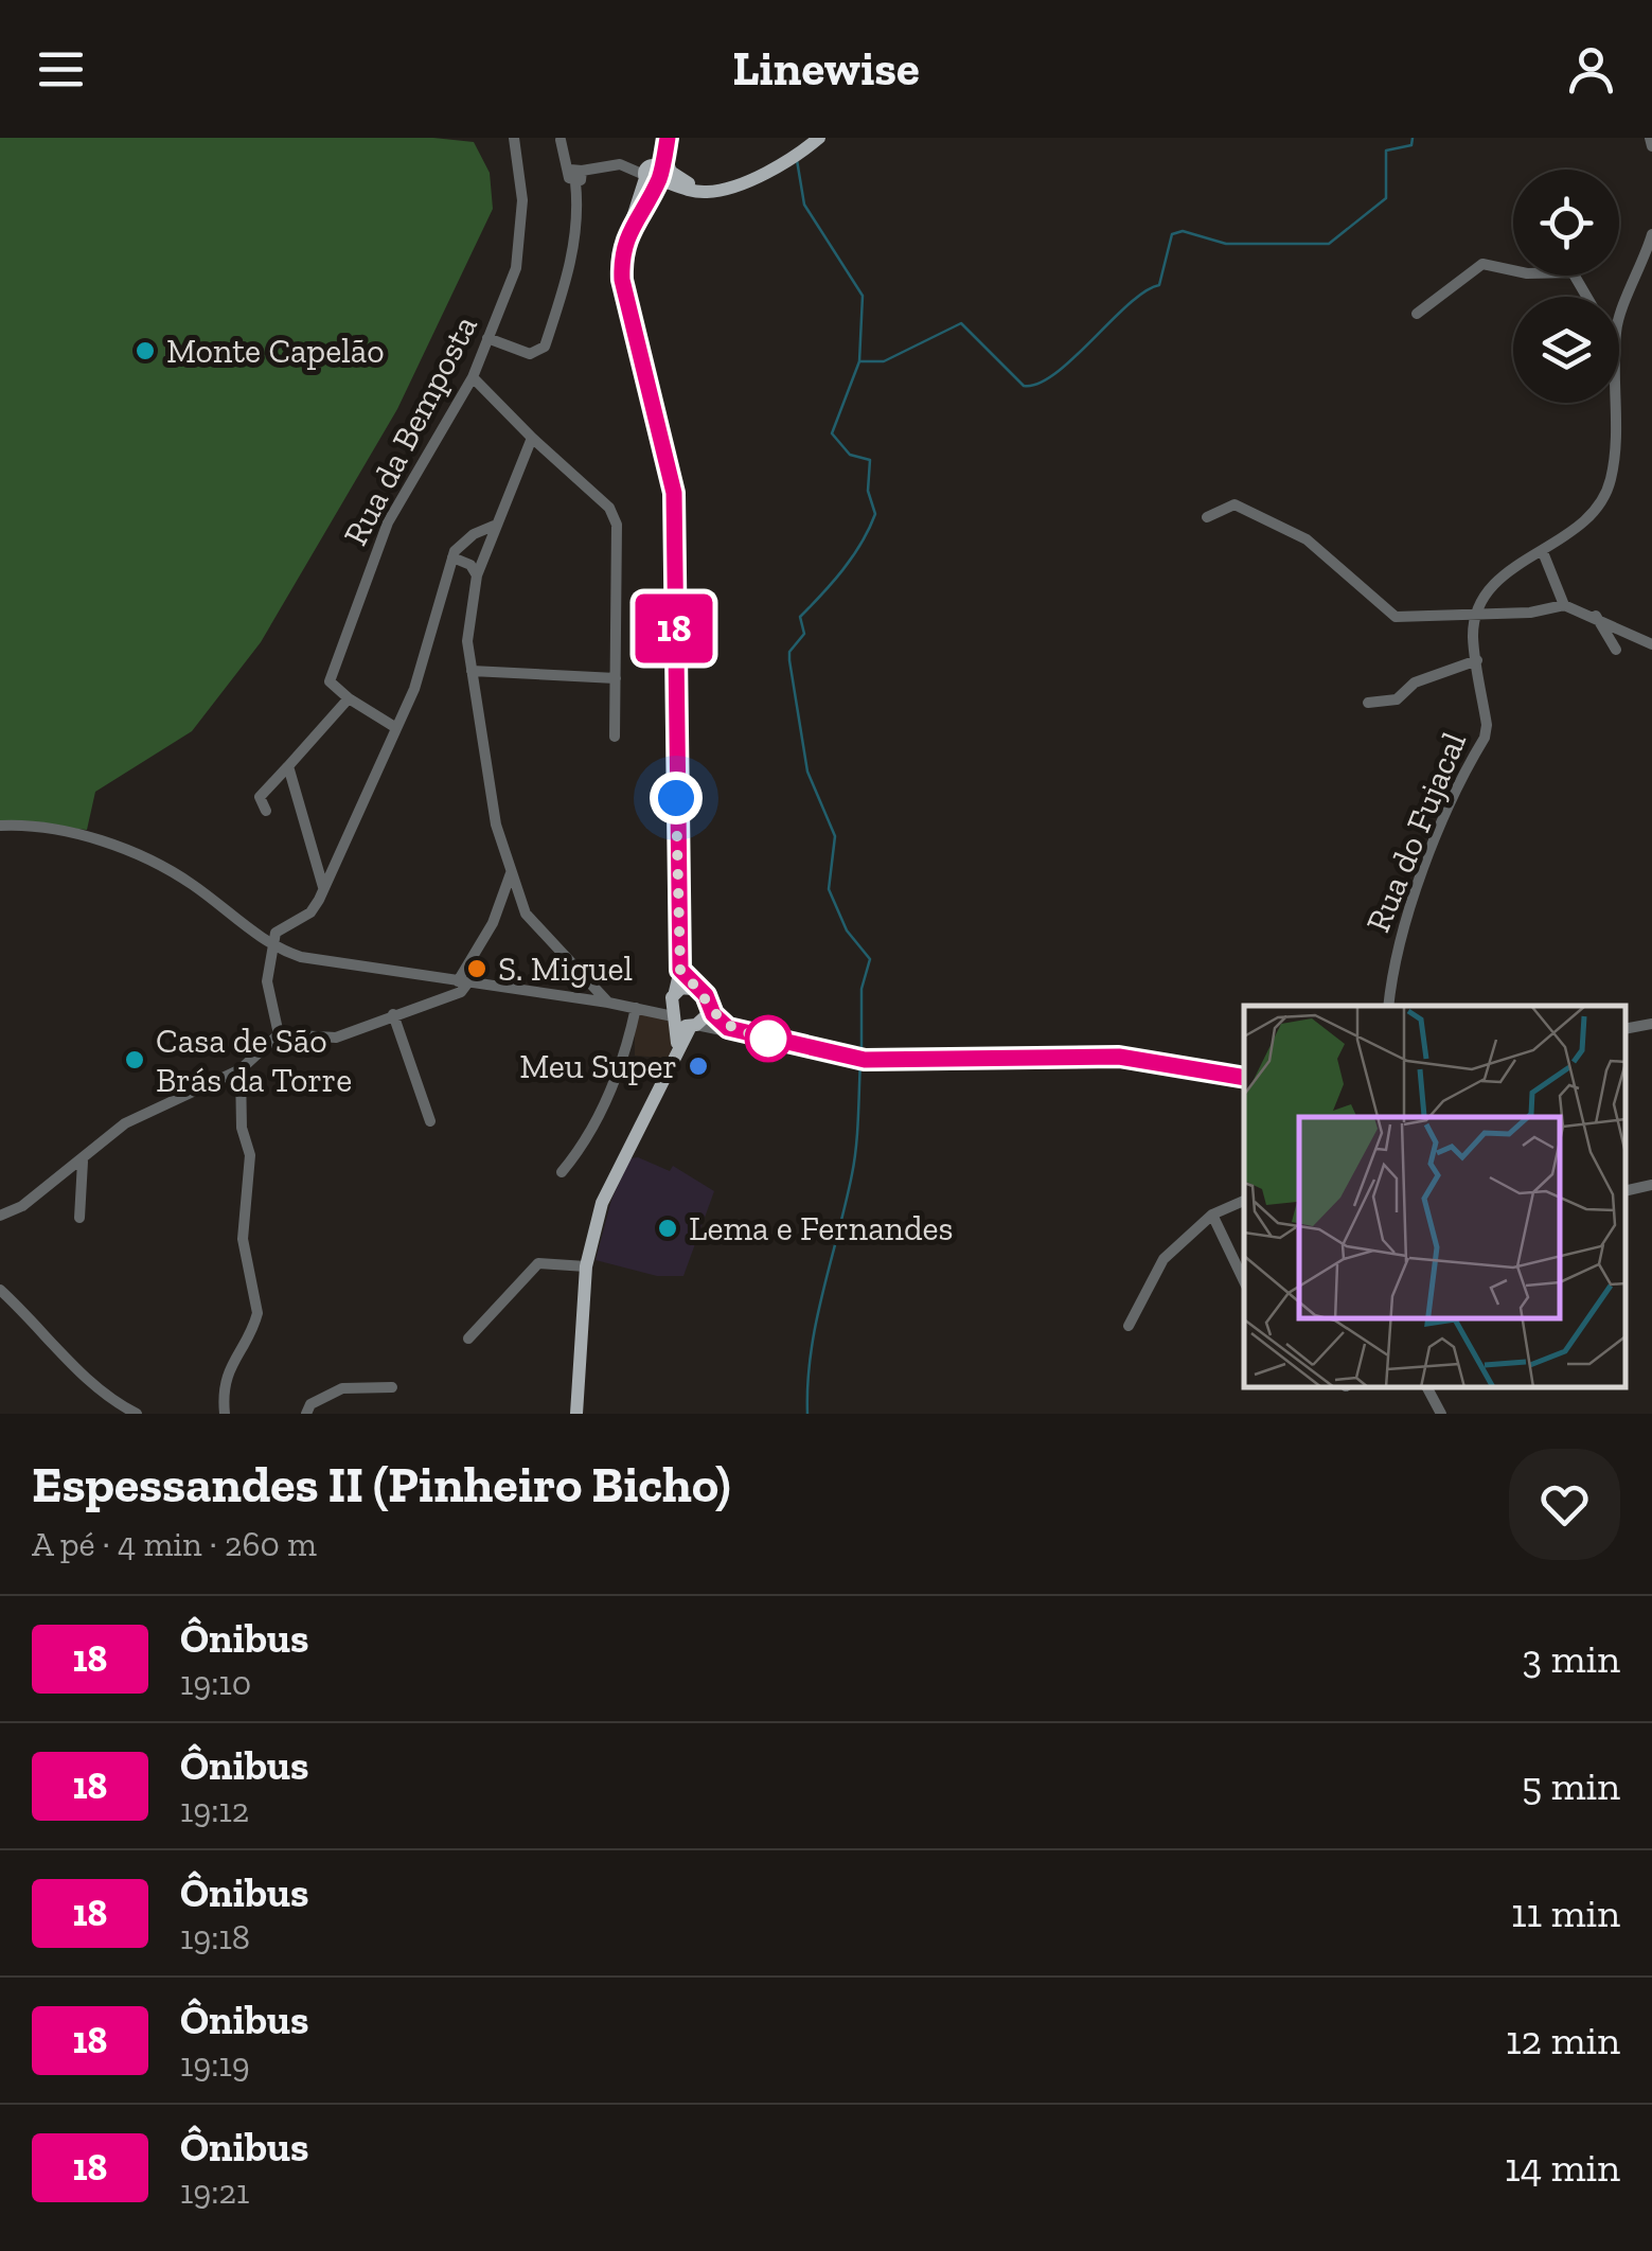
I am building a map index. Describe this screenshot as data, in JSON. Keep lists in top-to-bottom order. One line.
{"streets":{"street":["Rua da Bemposta","Rua do Fujacal"]},"places":["Monte Capelão","S. Miguel","Casa de São Brás da Torre","Meu Super","Lema e Fernandes"],"lines":["bus line 18"],"page":{"header":"Linewise","on_map":"18","heading":["Espessandes II (Pinheiro Bicho)","A pé · 4 min · 260 m"],"list":[{"mark":"18","name":"Ônibus","note":"19:10","value":"3 min"},{"mark":"18","name":"Ônibus","note":"19:12","value":"5 min"},{"mark":"18","name":"Ônibus","note":"19:18","value":"11 min"},{"mark":"18","name":"Ônibus","note":"19:19","value":"12 min"},{"mark":"18","name":"Ônibus","note":"19:21","value":"14 min"}]}}
